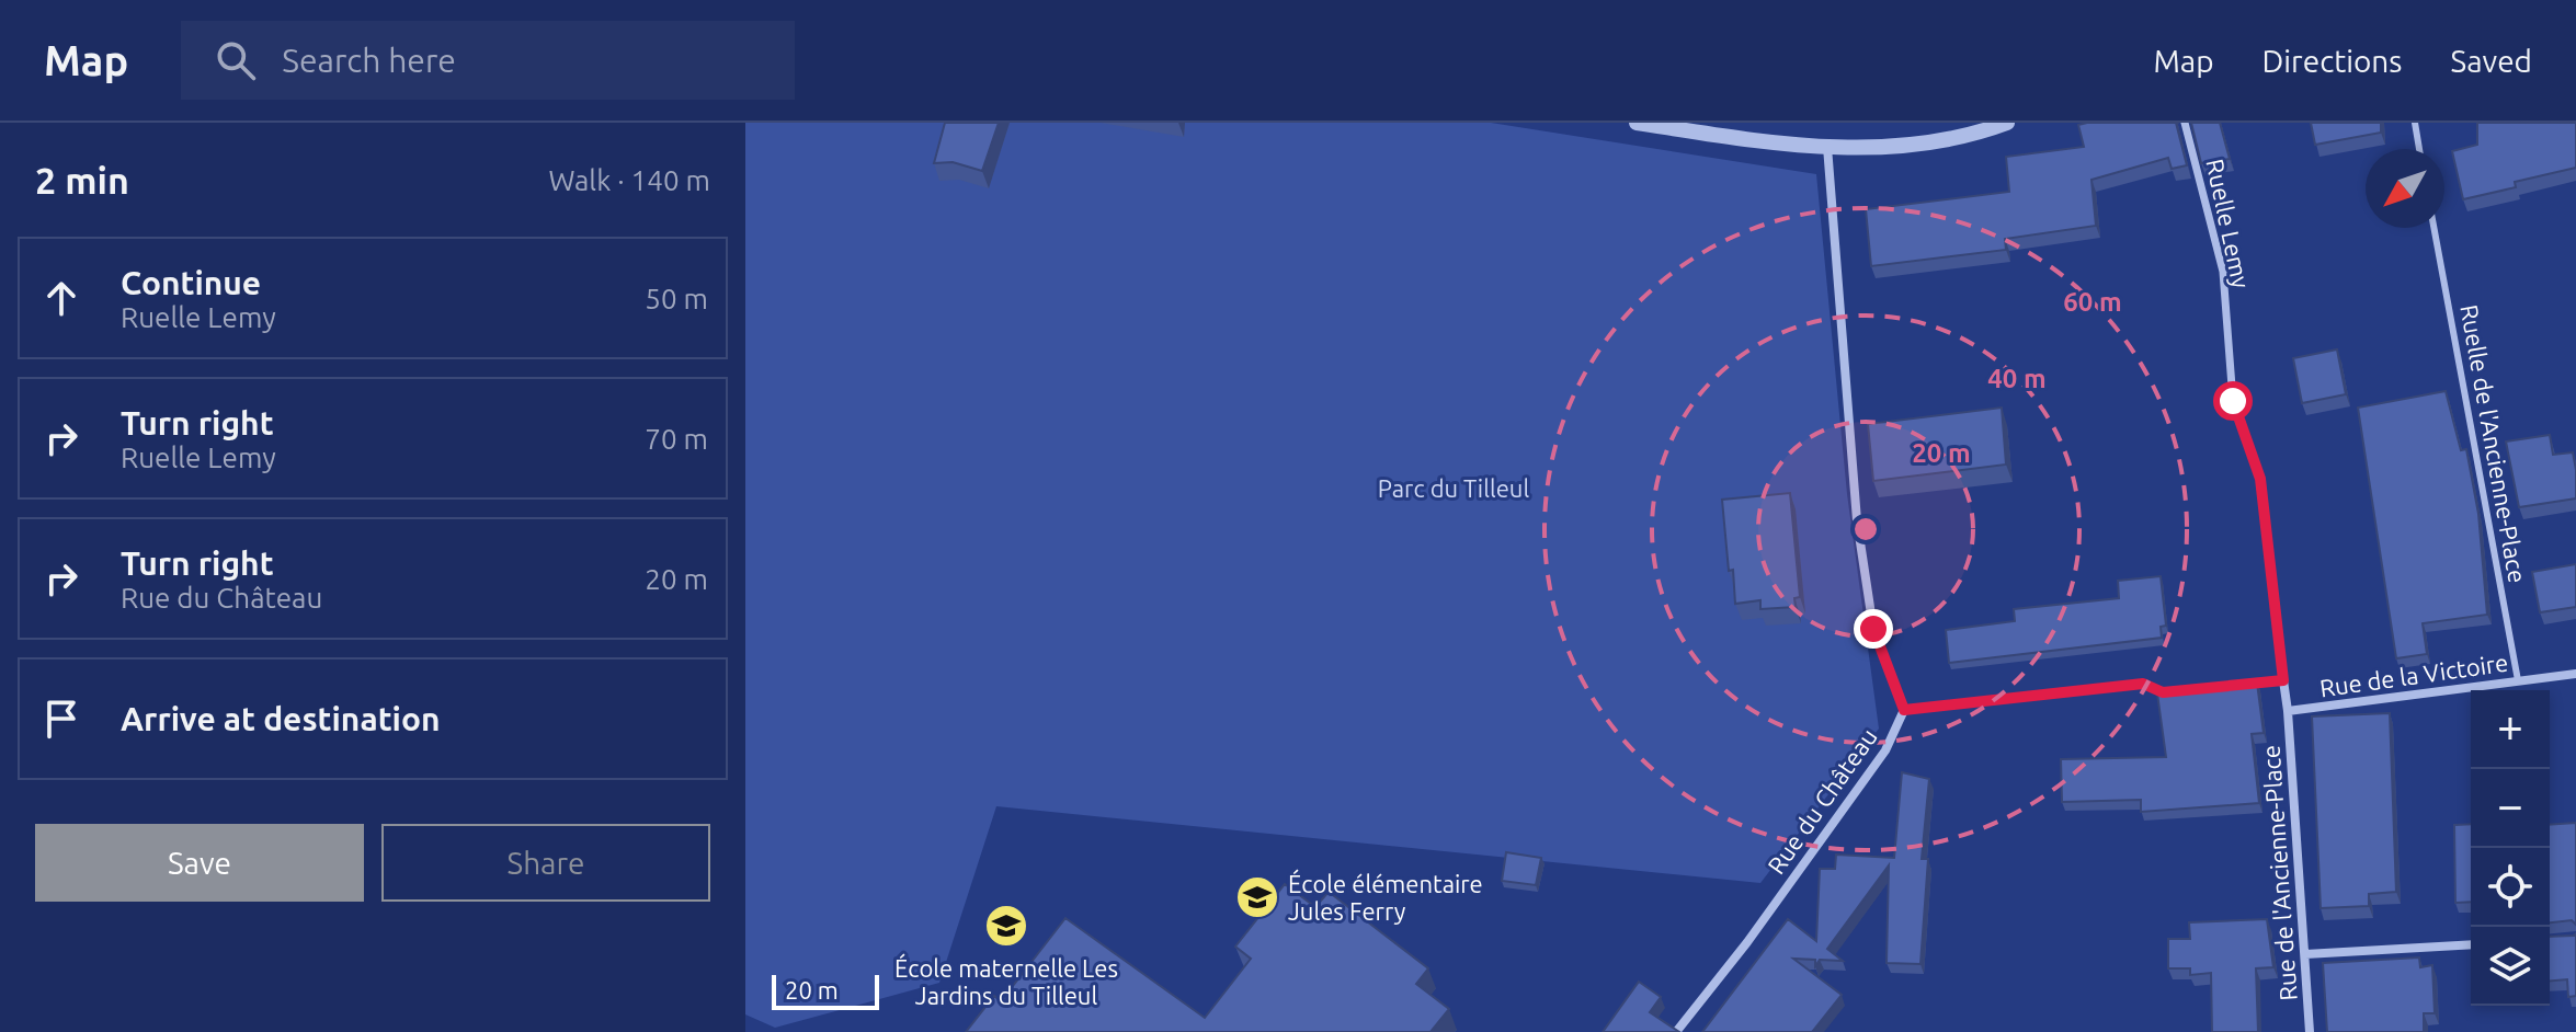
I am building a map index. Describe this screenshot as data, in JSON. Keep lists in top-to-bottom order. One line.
{"streets":{"street":["Ruelle Lemy","Rue de la Victoire","Rue du Château","Rue de l'Ancienne-Place"],"lane":["Ruelle de l'Ancienne-Place"]},"crossings":[["Ruelle Lemy","Rue de la Victoire"],["Ruelle de l'Ancienne-Place","Rue de la Victoire"],["Rue de la Victoire","Rue de l'Ancienne-Place"]],"parks":["Parc du Tilleul"],"places":{"school or university":["École élémentaire Jules Ferry","École maternelle Les Jardins du Tilleul"]},"scale_bar":"20 m","north":"bottom left","page":{"header":"Map","search":"Search here","nav":["Map","Directions","Saved"],"heading":["2 min","Walk · 140 m"],"list":[["Continue","Ruelle Lemy","50 m"],["Turn right","Ruelle Lemy","70 m"],["Turn right","Rue du Château","20 m"],"Arrive at destination"],"map_buttons":["+","−"],"buttons":["Save","Share"],"scale":"20 m"},"rings":["60 m","40 m","20 m"]}
